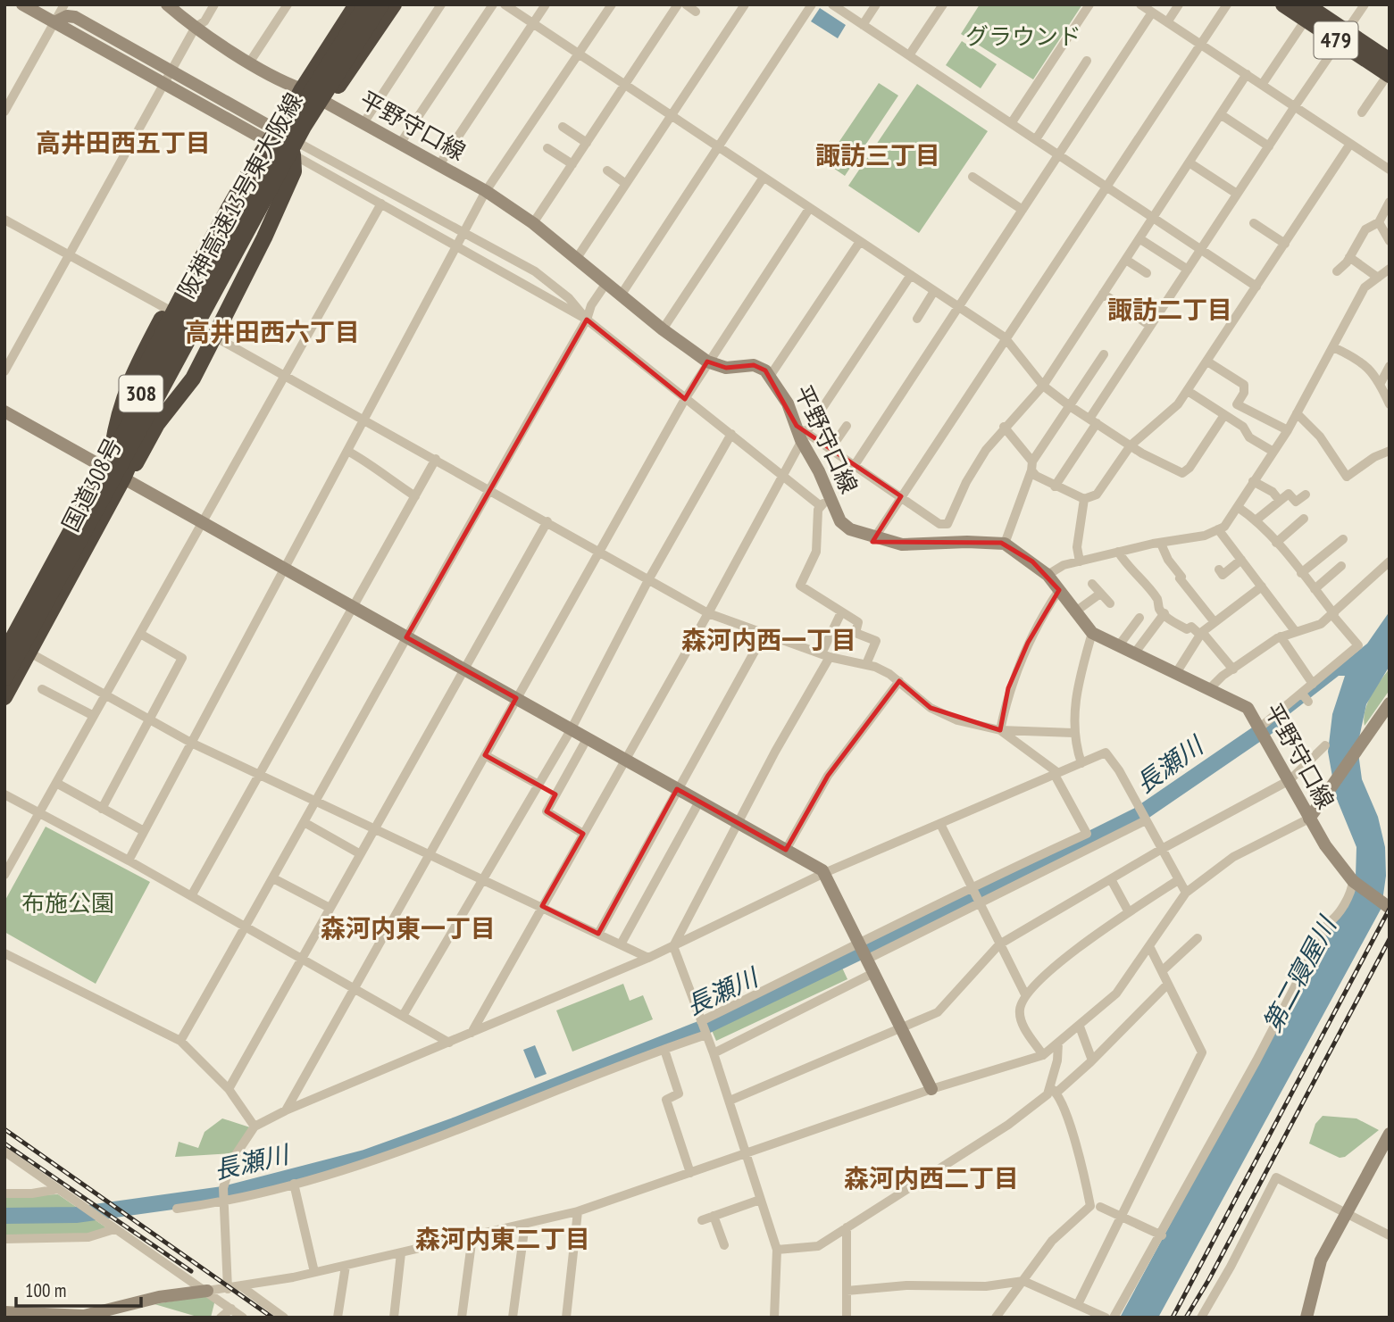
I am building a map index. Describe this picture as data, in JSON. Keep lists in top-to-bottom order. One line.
{"streets":{"highway":["479","阪神高速13号東大阪線","308","国道308号"],"street":["平野守口線"]},"crossings":[["平野守口線","国道308号"],["阪神高速13号東大阪線","国道308号"]],"districts":["高井田西五丁目","諏訪三丁目","諏訪二丁目","高井田西六丁目","森河内西一丁目","森河内東一丁目","森河内西二丁目","森河内東二丁目"],"water":["長瀬川","第二寝屋川"],"parks":["グラウンド","布施公園"],"scale_bar":"100 m"}
